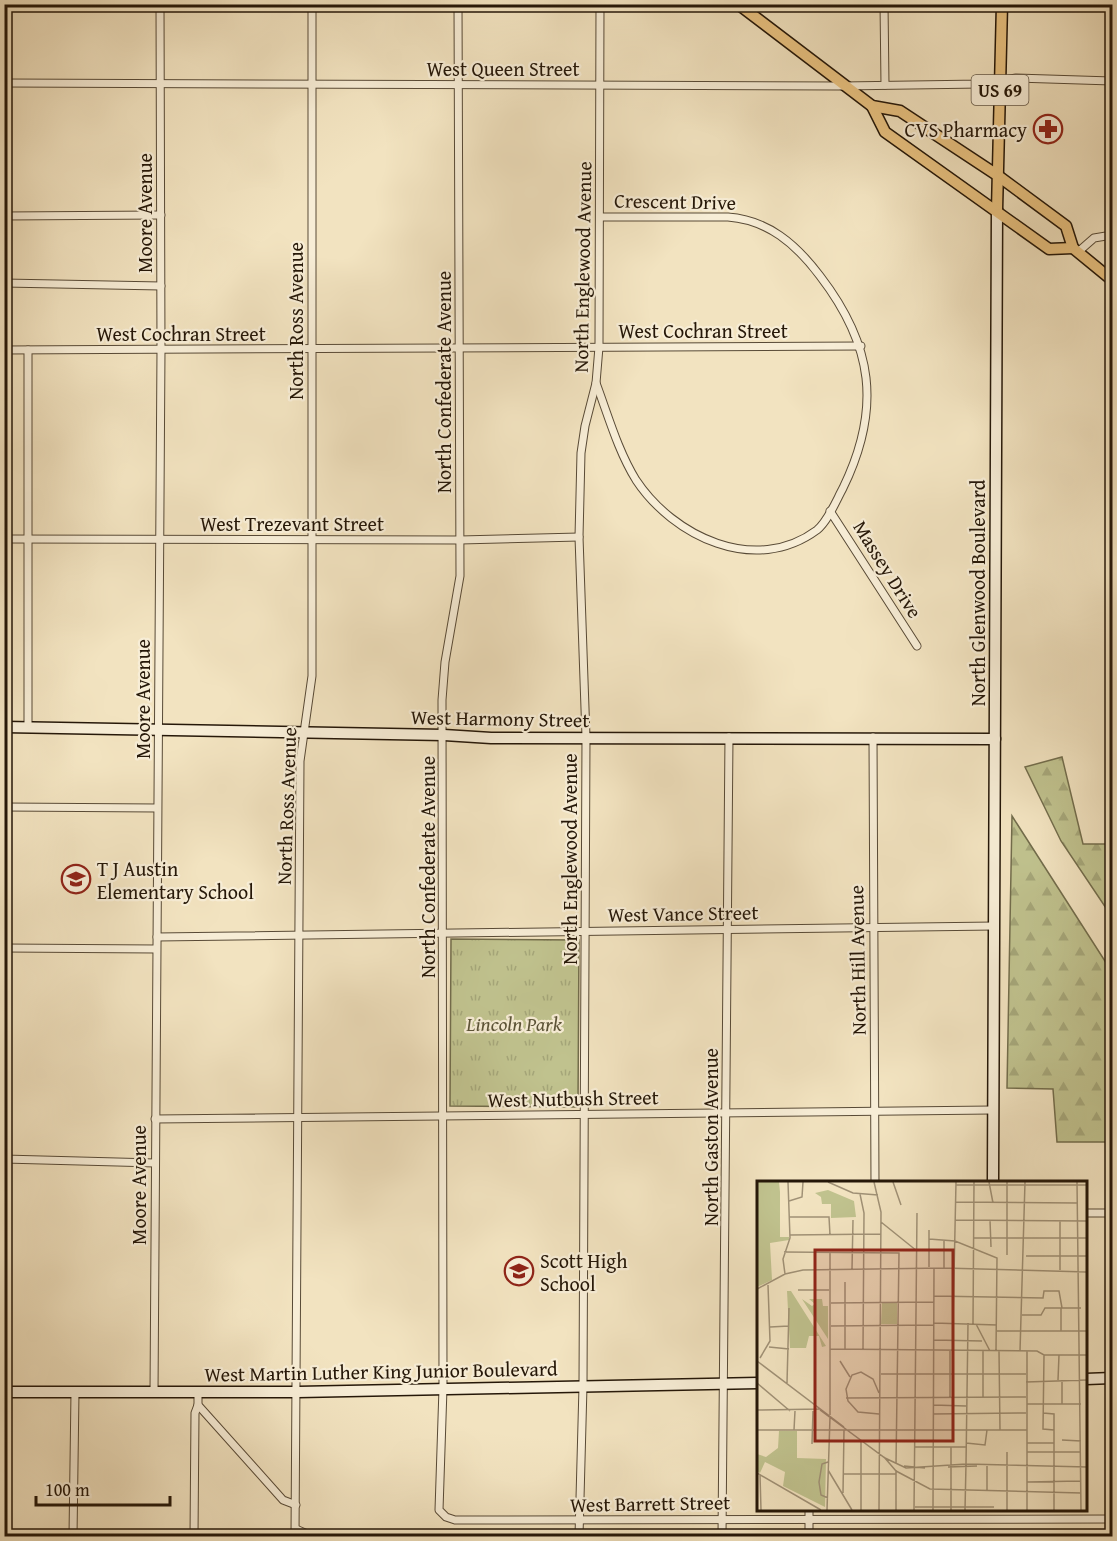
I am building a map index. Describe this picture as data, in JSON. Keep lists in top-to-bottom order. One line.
{"streets":{"main road":["US 69","North Glenwood Boulevard"],"street":["West Queen Street","Crescent Drive","Moore Avenue","North Englewood Avenue","North Ross Avenue","West Cochran Street","North Confederate Avenue","West Trezevant Street","Massey Drive","West Harmony Street","West Vance Street","North Hill Avenue","West Nutbush Street","North Gaston Avenue","West Martin Luther King Junior Boulevard","West Barrett Street"]},"crossings":[["West Queen Street","Moore Avenue"],["West Queen Street","North Englewood Avenue"],["West Queen Street","North Ross Avenue"],["West Queen Street","North Confederate Avenue"],["West Queen Street","North Glenwood Boulevard"],["Crescent Drive","North Englewood Avenue"],["Crescent Drive","West Cochran Street"],["Crescent Drive","Massey Drive"],["Moore Avenue","West Cochran Street"],["Moore Avenue","West Trezevant Street"],["Moore Avenue","West Harmony Street"],["Moore Avenue","West Vance Street"],["Moore Avenue","West Nutbush Street"],["Moore Avenue","West Martin Luther King Junior Boulevard"],["North Englewood Avenue","West Cochran Street"],["North Englewood Avenue","West Trezevant Street"],["North Englewood Avenue","West Harmony Street"],["North Englewood Avenue","West Vance Street"],["North Englewood Avenue","West Nutbush Street"],["North Englewood Avenue","West Martin Luther King Junior Boulevard"],["North Englewood Avenue","West Barrett Street"],["North Ross Avenue","West Cochran Street"],["North Ross Avenue","West Trezevant Street"],["North Ross Avenue","West Harmony Street"],["North Ross Avenue","West Vance Street"],["North Ross Avenue","West Nutbush Street"],["North Ross Avenue","West Martin Luther King Junior Boulevard"],["West Cochran Street","North Confederate Avenue"],["North Confederate Avenue","West Trezevant Street"],["North Confederate Avenue","West Harmony Street"],["North Confederate Avenue","West Vance Street"],["North Confederate Avenue","West Nutbush Street"],["North Confederate Avenue","West Martin Luther King Junior Boulevard"],["North Confederate Avenue","West Barrett Street"],["North Glenwood Boulevard","West Harmony Street"],["North Glenwood Boulevard","West Vance Street"],["North Glenwood Boulevard","West Nutbush Street"],["West Harmony Street","North Hill Avenue"],["West Harmony Street","North Gaston Avenue"],["West Vance Street","North Hill Avenue"],["West Vance Street","North Gaston Avenue"],["North Hill Avenue","West Nutbush Street"],["West Nutbush Street","North Gaston Avenue"],["North Gaston Avenue","West Martin Luther King Junior Boulevard"],["North Gaston Avenue","West Barrett Street"]],"parks":["Lincoln Park"],"places":{"pharmacy":["CVS Pharmacy"],"school or university":["T J Austin Elementary School","Scott High School"]},"scale_bar":"100 m"}
